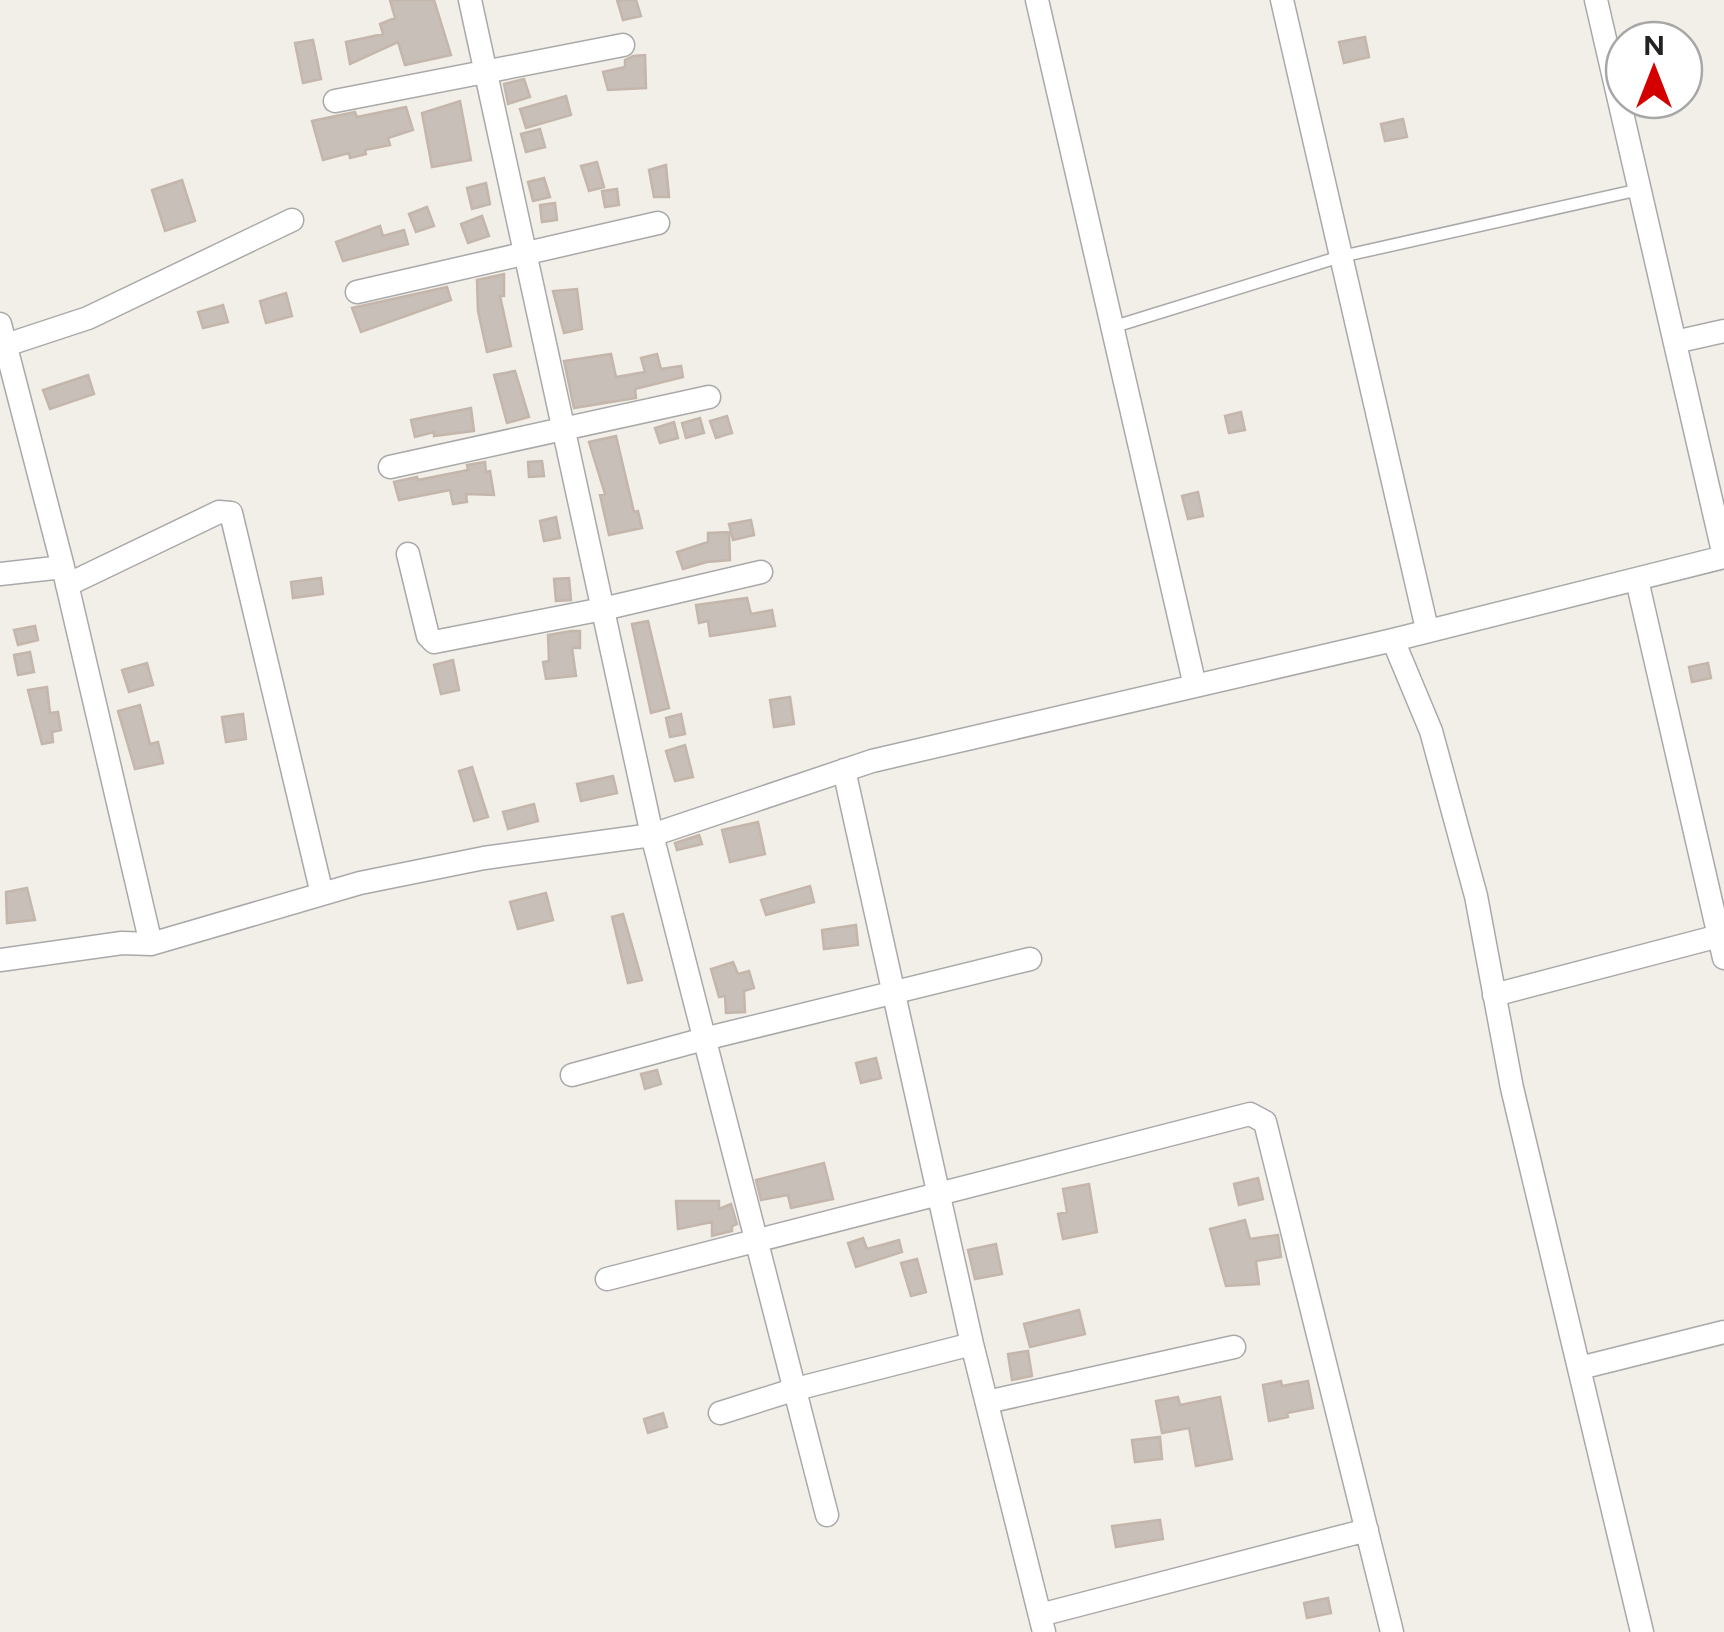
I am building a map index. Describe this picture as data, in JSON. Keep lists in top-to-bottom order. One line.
{"north":"top"}
